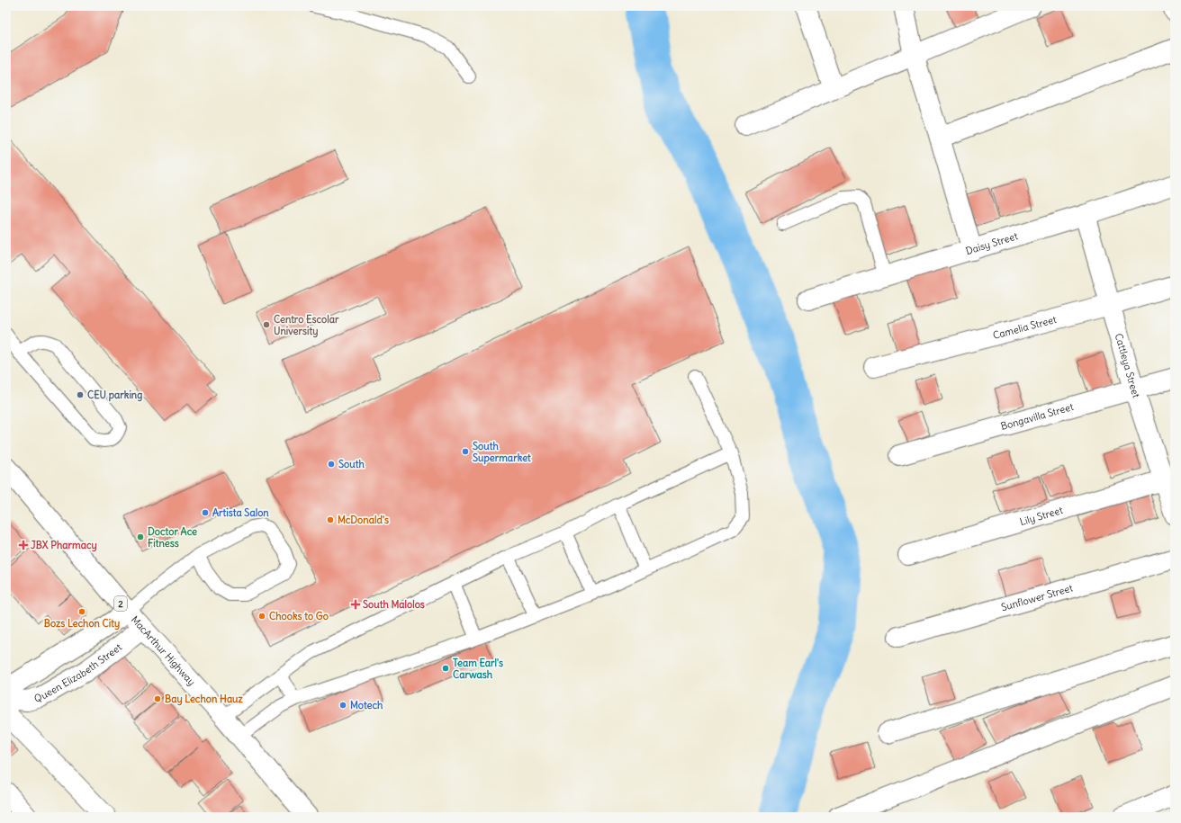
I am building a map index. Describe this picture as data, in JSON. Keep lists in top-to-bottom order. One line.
{"streets":{"main road":["Daisy Street","Camelia Street","Cattleya Street","Bongavilla Street","Lily Street","Sunflower Street","2","MacArthur Highway","Queen Elizabeth Street"]},"crossings":[["Daisy Street","Cattleya Street"],["Camelia Street","Cattleya Street"],["Cattleya Street","Bongavilla Street"],["Cattleya Street","Lily Street"],["MacArthur Highway","Queen Elizabeth Street"]],"places":{"other":["Centro Escolar University","CEU parking","South Supermarket","South","Artista Salon","McDonald's","Doctor Ace Fitness","Bozs Lechon City","Chooks to Go","Team Earl's Carwash","Bay Lechon Hauz","Motech"],"health":["JBX Pharmacy","South Malolos"]}}
